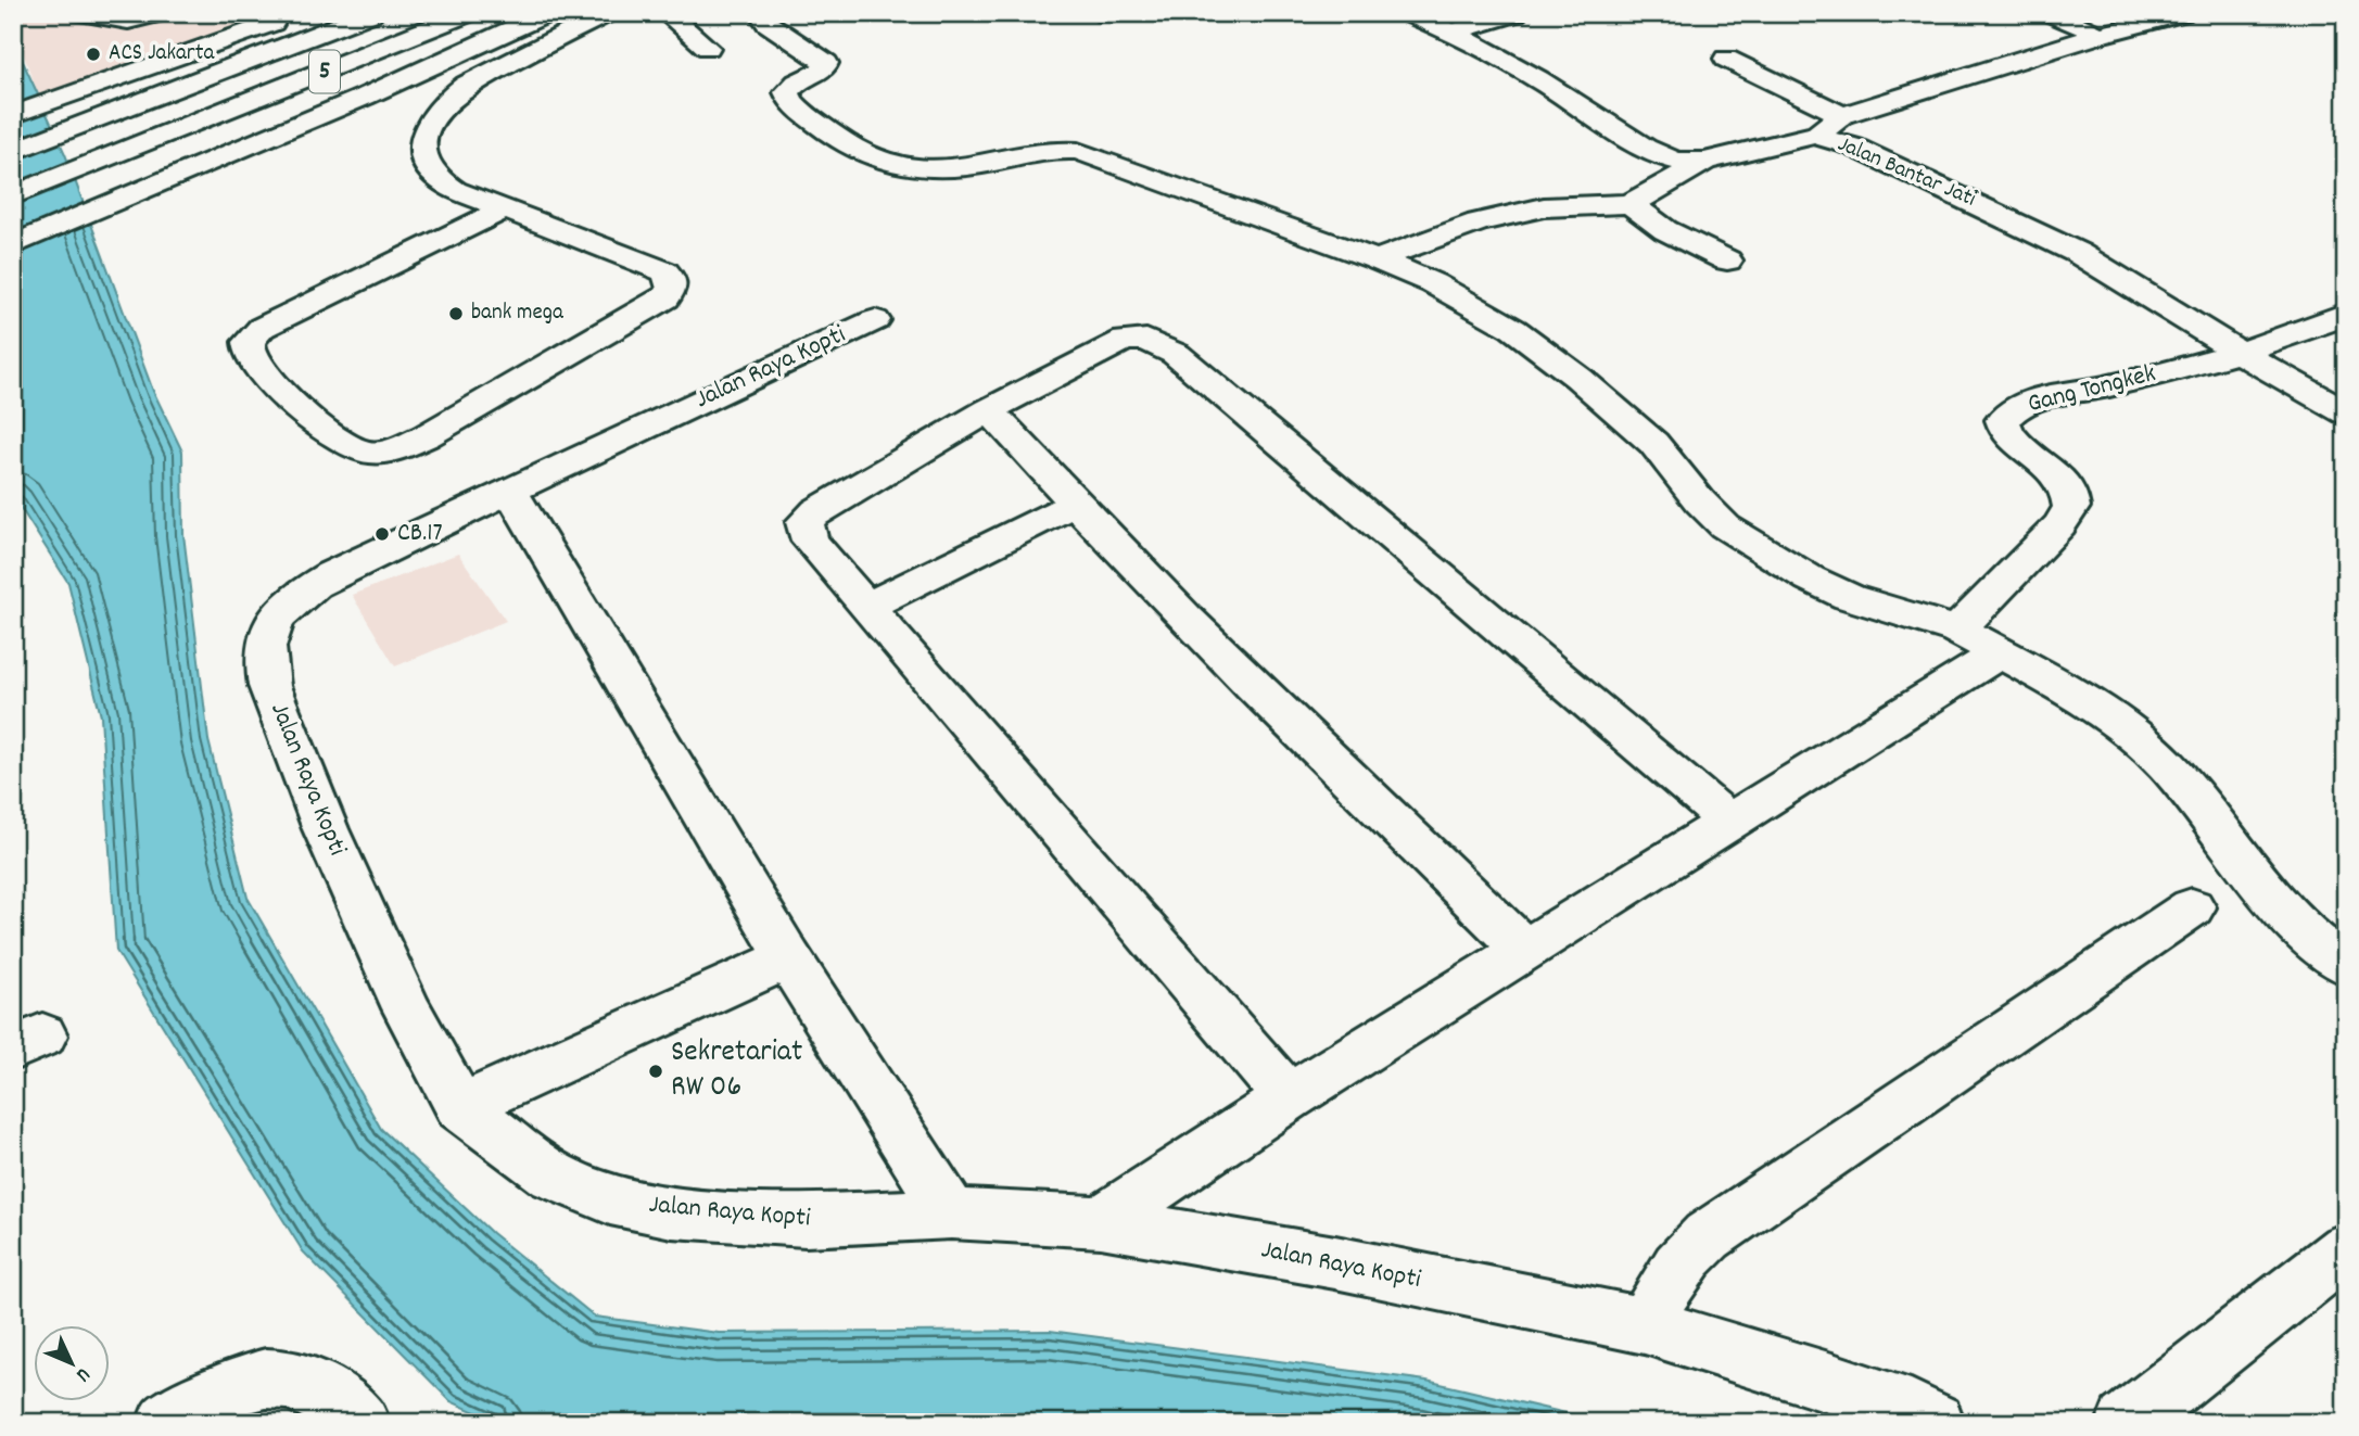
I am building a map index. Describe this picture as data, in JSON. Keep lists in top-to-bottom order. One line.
{"streets":{"main road":["5","Jalan Bantar Jati","Jalan Raya Kopti","Gang Tongkek"]},"crossings":[["Jalan Bantar Jati","Gang Tongkek"]],"places":["ACS Jakarta","bank mega","CB.17","Sekretariat RW 06"],"north":"bottom right"}
